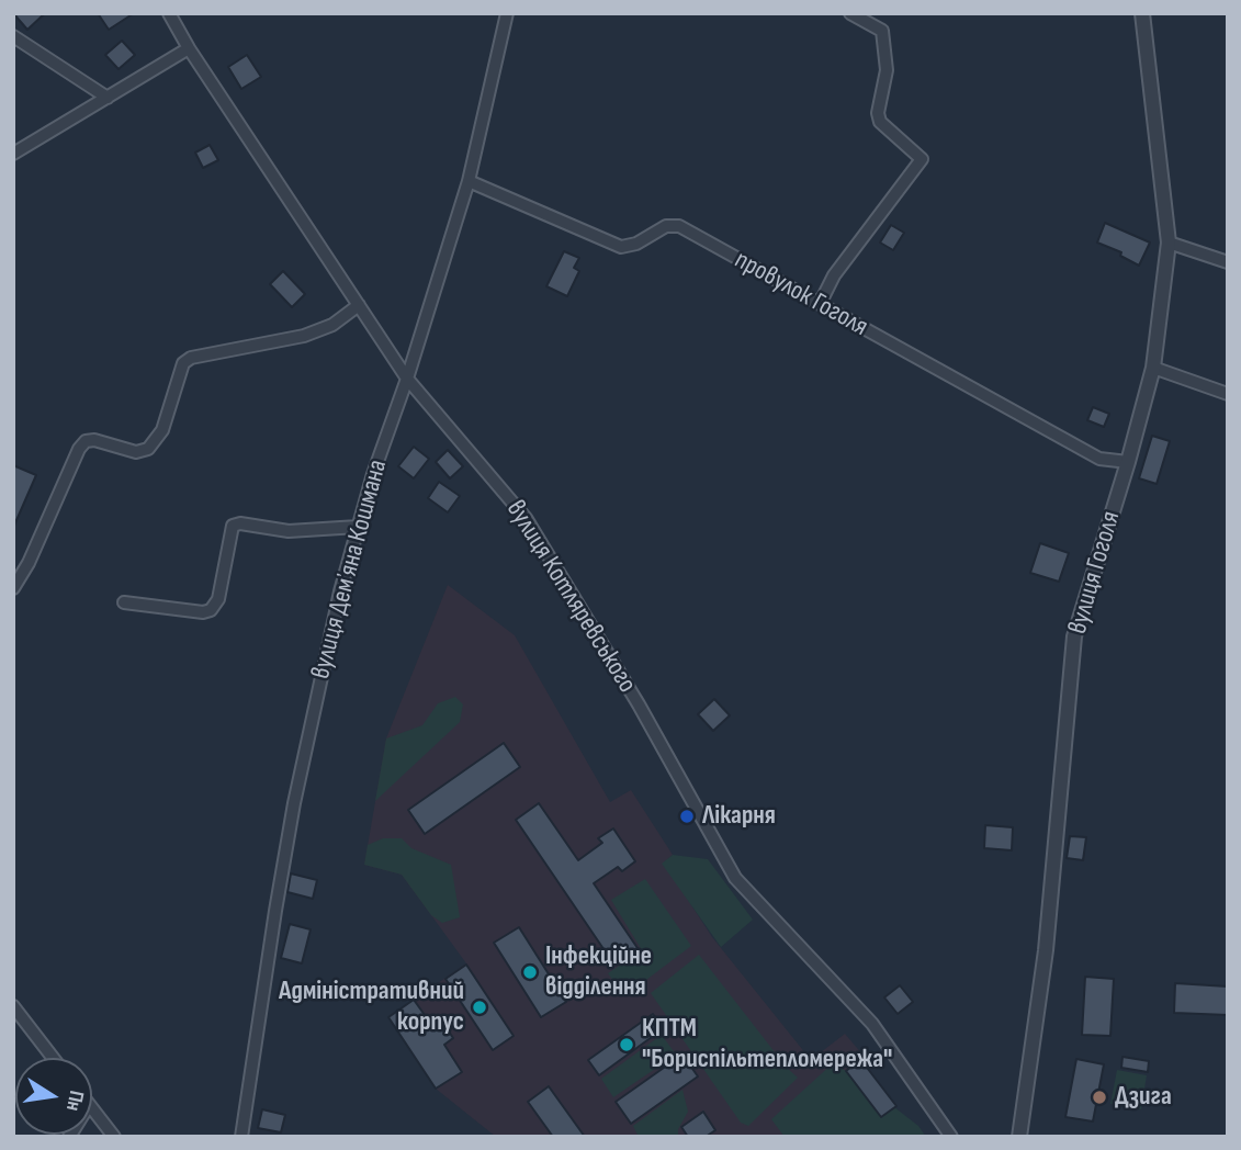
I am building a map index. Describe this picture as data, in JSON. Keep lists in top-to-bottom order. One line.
{"streets":{"street":["провулок Гоголя","вулиця Демʼяна Кошмана","вулиця Гоголя","вулиця Котляревського"]},"crossings":[["провулок Гоголя","вулиця Демʼяна Кошмана"],["провулок Гоголя","вулиця Гоголя"],["вулиця Демʼяна Кошмана","вулиця Котляревського"]],"places":["Лікарня","Інфекційне відділення","Адміністративний корпус","КПТМ \"Бориспільтепломережа\"","Дзига"],"north":"right"}
